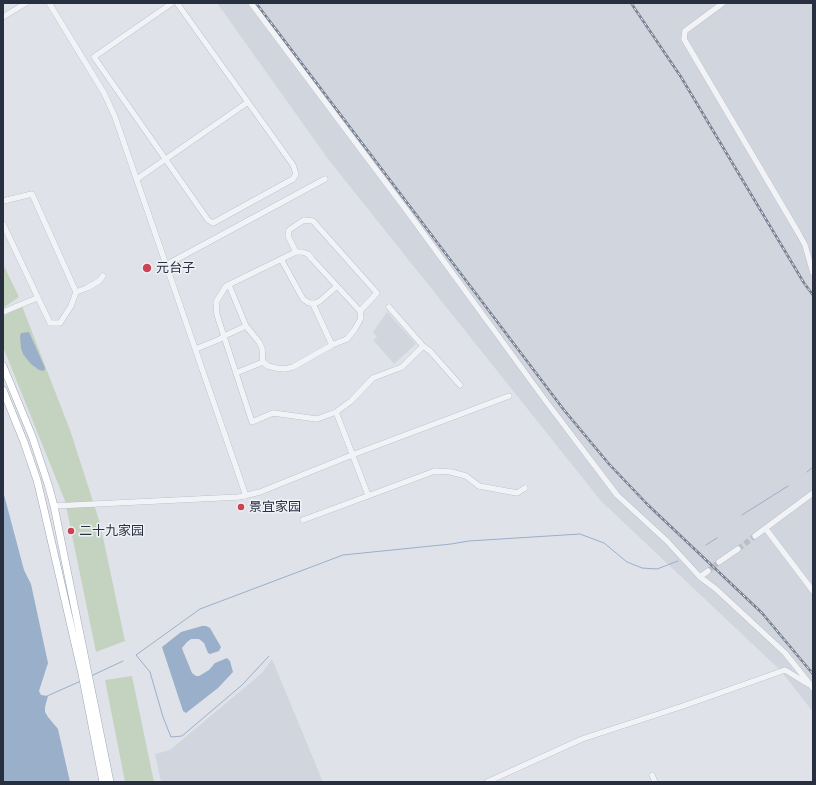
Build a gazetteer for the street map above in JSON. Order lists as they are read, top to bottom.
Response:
{
  "places": ["元台子", "景宜家园", "二十九家园"]
}
